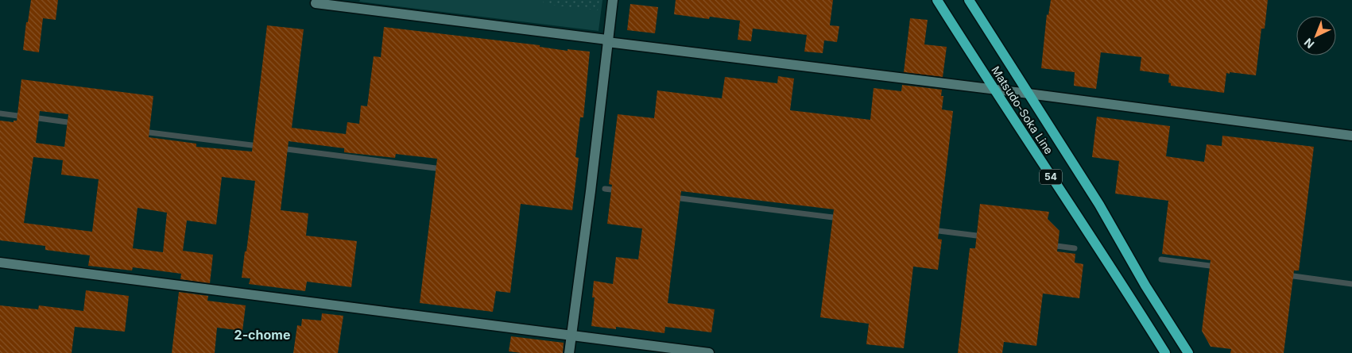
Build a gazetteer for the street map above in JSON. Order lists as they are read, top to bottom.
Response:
{
  "streets": {
    "main road": ["Matsudo-Soka Line", "54"]
  },
  "districts": ["2-chome"],
  "north": "bottom left"
}
